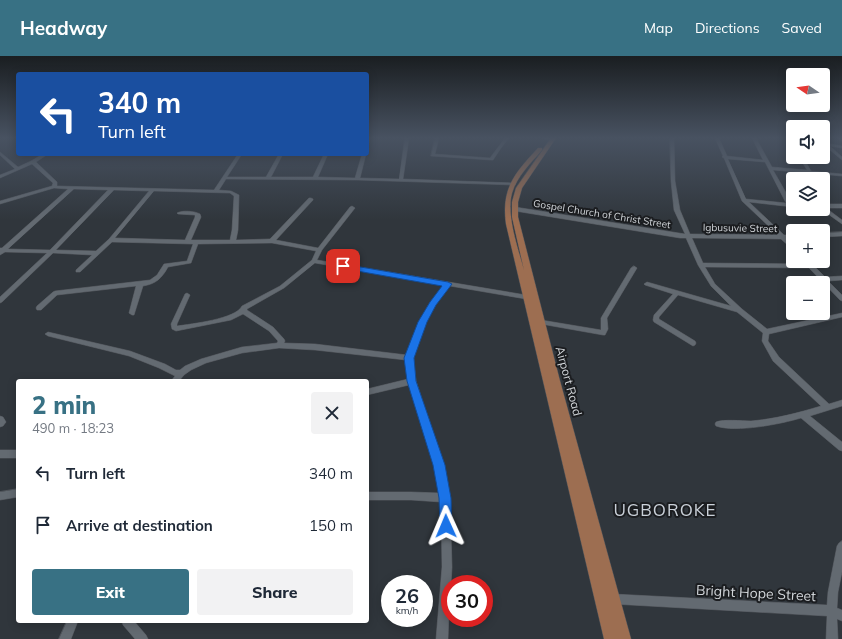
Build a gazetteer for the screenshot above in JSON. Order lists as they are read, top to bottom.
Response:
{
  "streets": {
    "main road": ["Airport Road"],
    "street": ["Gospel Church of Christ Street", "Igbusuvie Street", "Bright Hope Street"]
  },
  "crossings": [
    ["Gospel Church of Christ Street", "Igbusuvie Street"],
    ["Gospel Church of Christ Street", "Airport Road"],
    ["Airport Road", "Bright Hope Street"]
  ],
  "districts": ["UGBOROKE"],
  "north": "left",
  "page": {
    "header": "Headway",
    "nav": ["Map", "Directions", "Saved"],
    "map_buttons": ["+", "−"],
    "turn": ["340 m", "Turn left"],
    "heading": ["2 min", "490 m · 18:23"],
    "list": [
      {
        "name": "Turn left",
        "value": "340 m"
      },
      {
        "name": "Arrive at destination",
        "value": "150 m"
      }
    ],
    "buttons": ["Exit", "Share"],
    "speed": "26 km/h",
    "limit": "30"
  }
}
